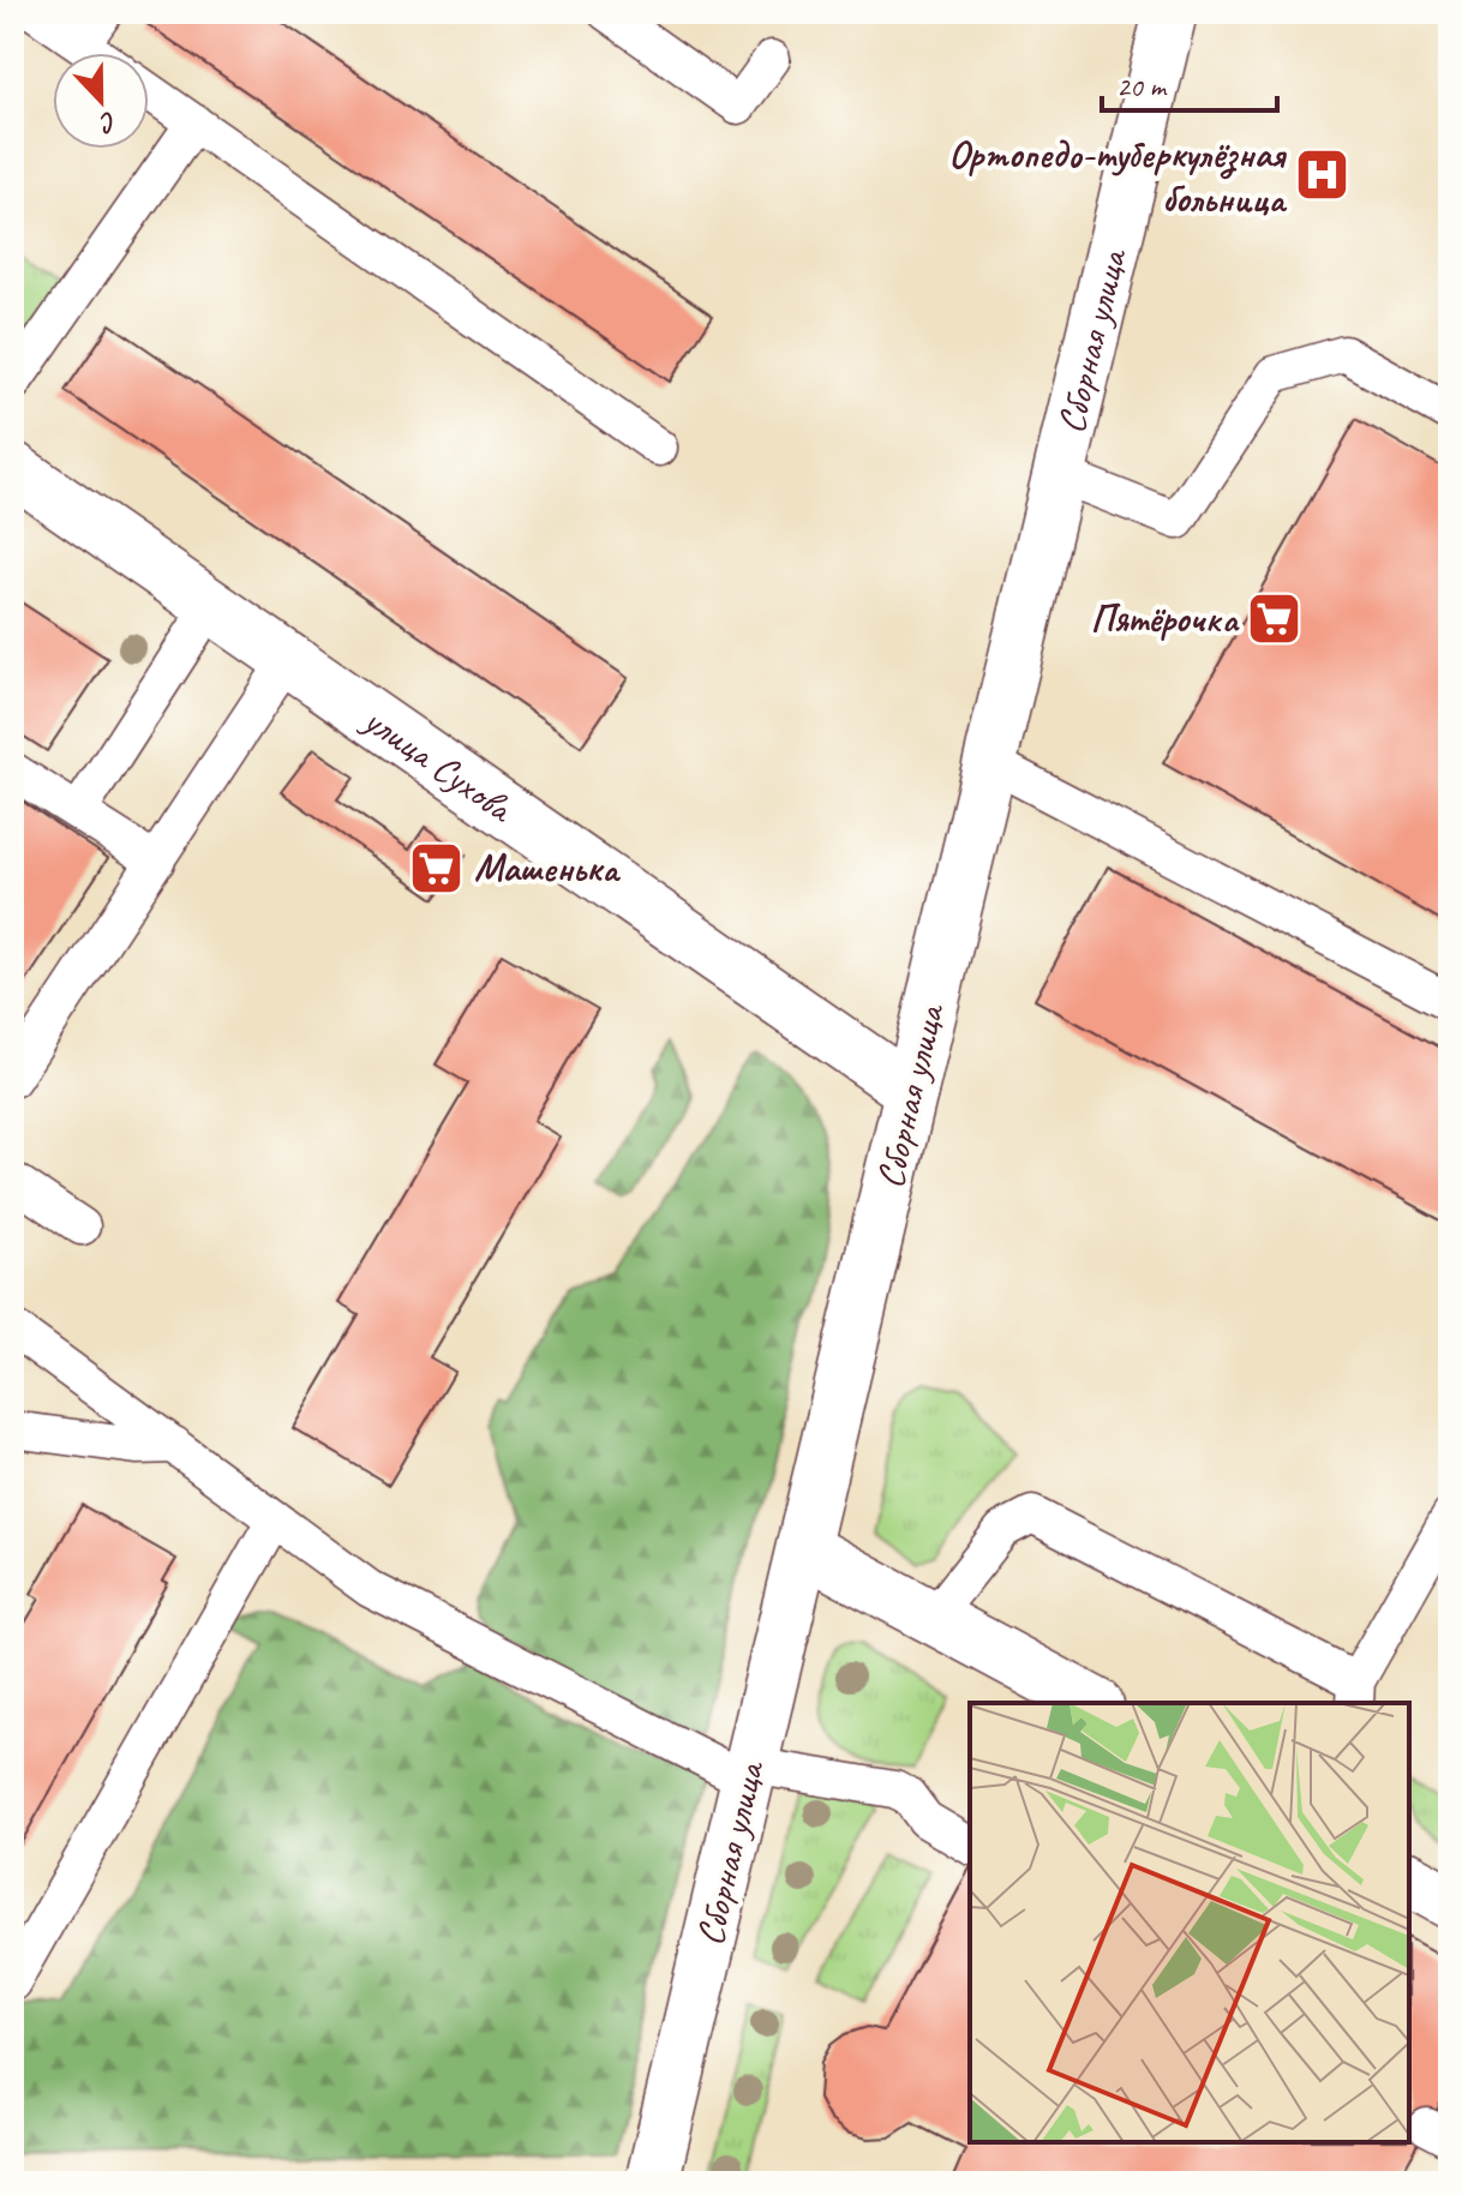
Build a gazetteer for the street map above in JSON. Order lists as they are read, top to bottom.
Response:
{
  "streets": {
    "street": ["Сборная улица", "улица Сухова"]
  },
  "crossings": [
    ["Сборная улица", "улица Сухова"]
  ],
  "places": {
    "hospital": ["Ортопедо-туберкулёзная больница"],
    "supermarket": ["Пятёрочка", "Машенька"]
  },
  "scale_bar": "20 m",
  "north": "bottom"
}
